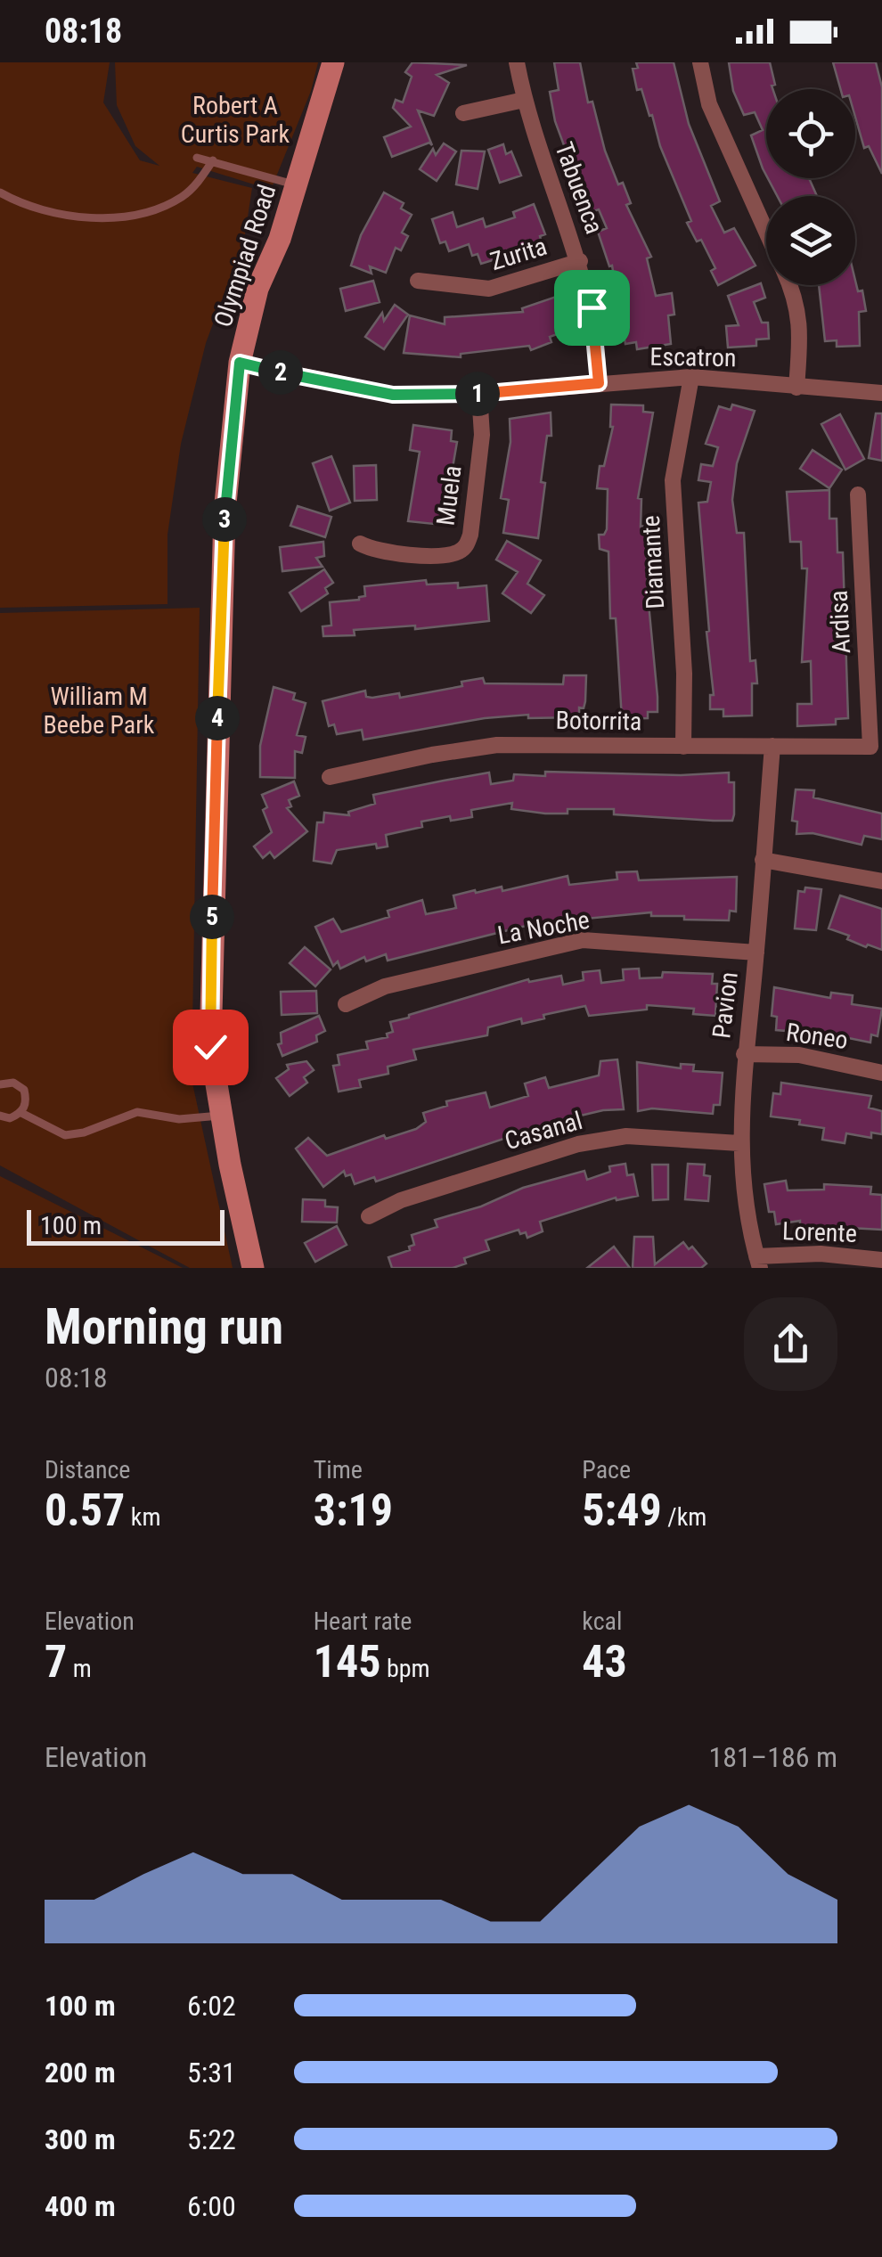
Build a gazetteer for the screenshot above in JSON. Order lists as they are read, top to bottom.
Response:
{
  "streets": {
    "main road": ["Olympiad Road"],
    "street": [
      "Tabuenca",
      "Zurita",
      "Escatron",
      "Muela",
      "Diamante",
      "Ardisa",
      "Botorrita",
      "La Noche",
      "Pavion",
      "Roneo",
      "Casanal",
      "Lorente"
    ]
  },
  "crossings": [
    ["Tabuenca", "Zurita"],
    ["Tabuenca", "Escatron"],
    ["Olympiad Road", "Escatron"],
    ["Escatron", "Muela"],
    ["Escatron", "Diamante"],
    ["Diamante", "Botorrita"],
    ["Ardisa", "Botorrita"],
    ["Botorrita", "Pavion"],
    ["La Noche", "Pavion"],
    ["Pavion", "Roneo"],
    ["Pavion", "Casanal"],
    ["Pavion", "Lorente"]
  ],
  "parks": ["Robert A Curtis Park", "William M Beebe Park"],
  "scale_bar": "100 m",
  "page": {
    "status": "08:18",
    "pins": [
      "2",
      "1",
      "3",
      "4",
      "5"
    ],
    "scale": "100 m",
    "heading": ["Morning run", "08:18"],
    "stats": [
      ["Distance", "0.57 km"],
      ["Time", "3:19"],
      ["Pace", "5:49 /km"],
      ["Elevation", "7 m"],
      ["Heart rate", "145 bpm"],
      ["kcal", "43"]
    ],
    "chart": ["Elevation", "181–186 m"],
    "list": [
      {
        "name": "100 m",
        "note": "6:02"
      },
      {
        "name": "200 m",
        "note": "5:31"
      },
      {
        "name": "300 m",
        "note": "5:22"
      },
      {
        "name": "400 m",
        "note": "6:00"
      }
    ]
  }
}
